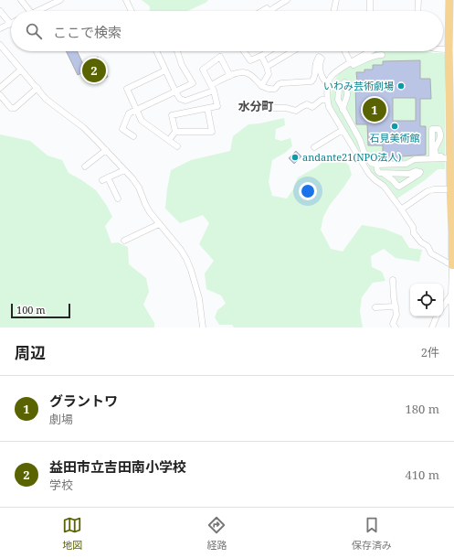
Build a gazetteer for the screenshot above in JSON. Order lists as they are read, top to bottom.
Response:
{
  "districts": ["水分町"],
  "places": ["いわみ芸術劇場", "石見美術館", "andante21(NPO法人)"],
  "scale_bar": "100 m",
  "page": {
    "search": "ここで検索",
    "pins": ["2", "1"],
    "scale": "100 m",
    "heading": ["周辺", "2件"],
    "list": [
      {
        "mark": "1",
        "name": "グラントワ",
        "note": "劇場",
        "value": "180 m"
      },
      {
        "mark": "2",
        "name": "益田市立吉田南小学校",
        "note": "学校",
        "value": "410 m"
      }
    ],
    "nav": ["地図", "経路", "保存済み"]
  }
}
